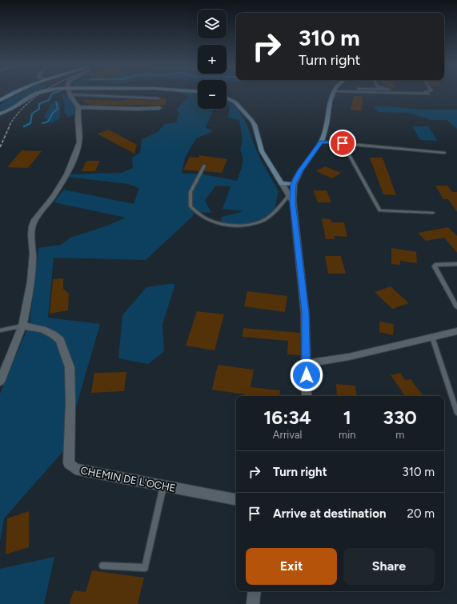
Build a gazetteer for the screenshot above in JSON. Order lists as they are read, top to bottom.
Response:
{
  "streets": {
    "street": ["CHEMIN DE L'OCHE"]
  },
  "page": {
    "map_buttons": ["+", "−"],
    "turn": ["310 m", "Turn right"],
    "eta": [
      "16:34",
      "Arrival",
      "1",
      "min",
      "330",
      "m"
    ],
    "list": [
      {
        "name": "Turn right",
        "value": "310 m"
      },
      {
        "name": "Arrive at destination",
        "value": "20 m"
      }
    ],
    "buttons": ["Exit", "Share"]
  }
}
